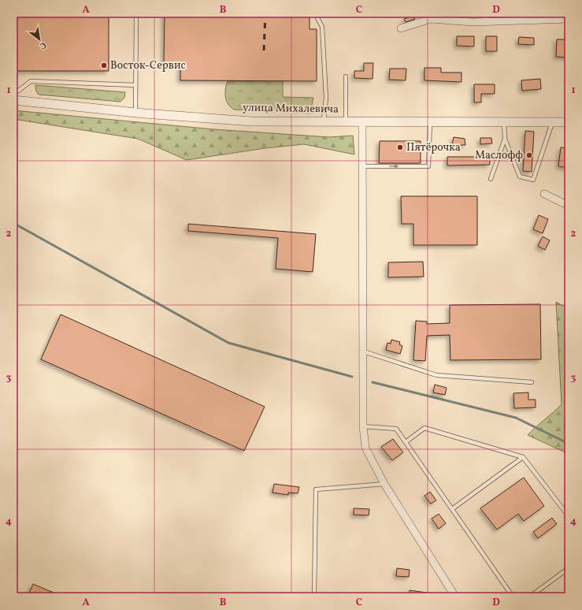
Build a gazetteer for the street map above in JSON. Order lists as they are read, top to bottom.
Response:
{
  "streets": {
    "street": ["улица Михалевича"]
  },
  "places": ["Восток-Сервис", "Пятёрочка", "Маслофф"],
  "north": "bottom right",
  "grid": {
    "columns": [
      "A",
      "B",
      "C",
      "D"
    ],
    "rows": [
      "1",
      "2",
      "3",
      "4"
    ]
  }
}
